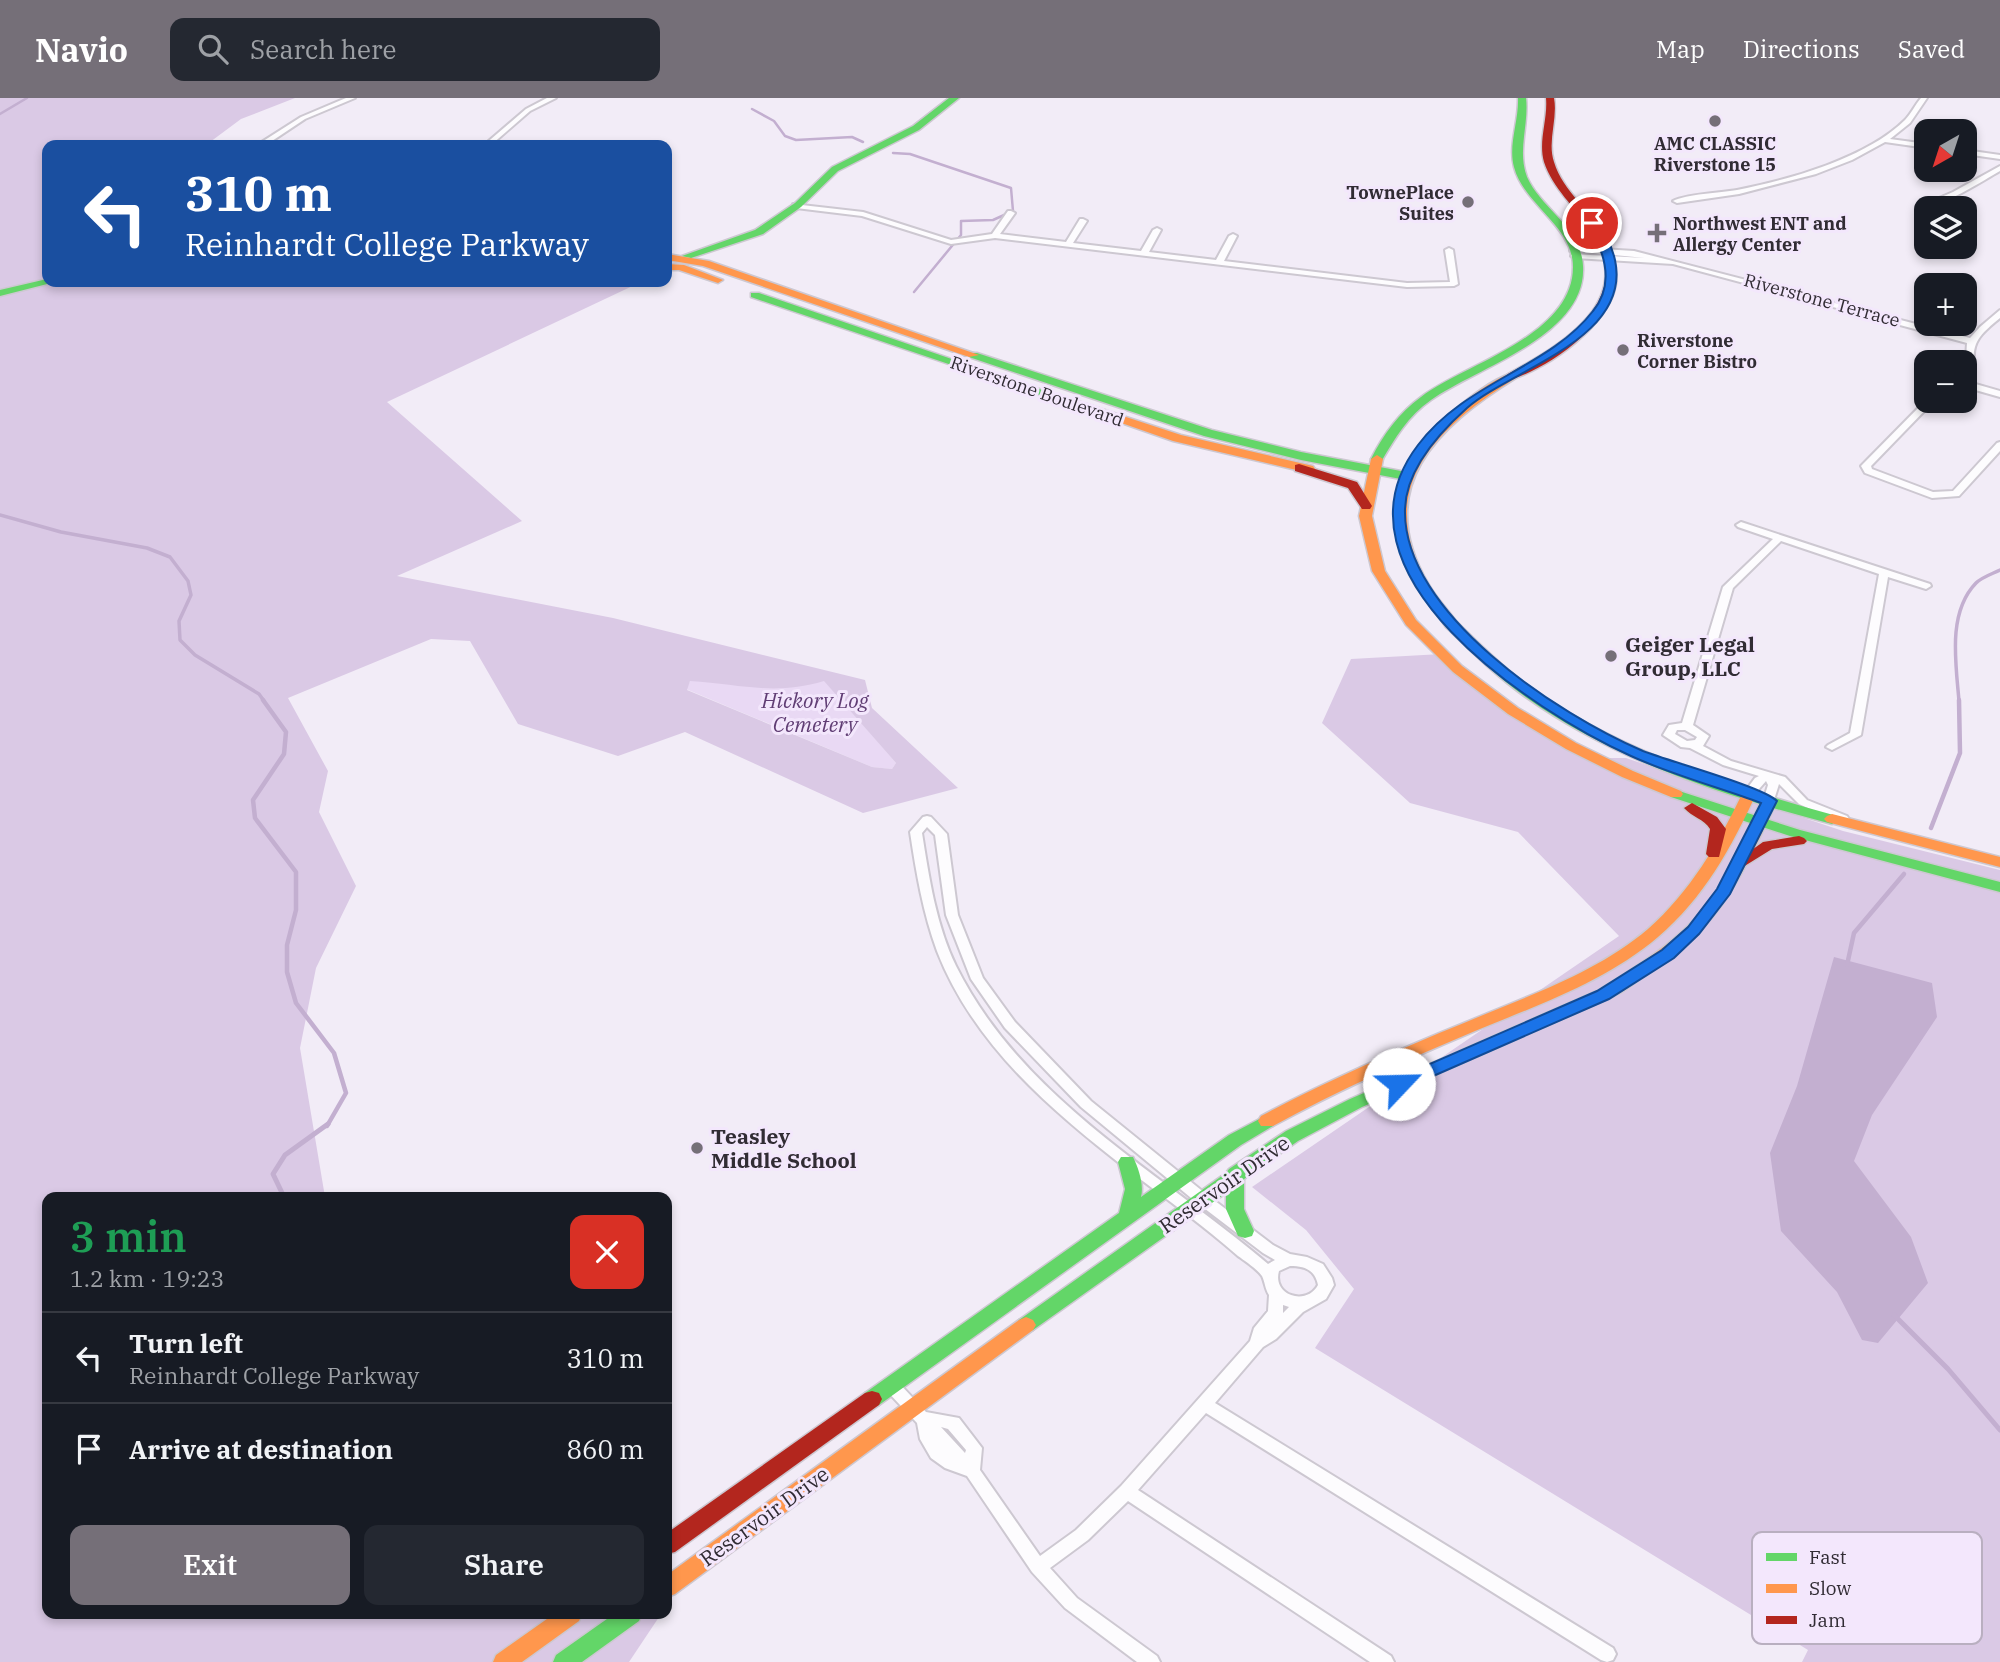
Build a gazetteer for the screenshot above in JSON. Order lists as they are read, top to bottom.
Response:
{
  "streets": {
    "street": ["Riverstone Terrace", "Riverstone Boulevard", "Reservoir Drive"]
  },
  "parks": ["Hickory Log Cemetery"],
  "places": {
    "other": [
      "AMC CLASSIC Riverstone 15",
      "TownePlace Suites",
      "Riverstone Corner Bistro",
      "Geiger Legal Group, LLC",
      "Teasley Middle School"
    ],
    "health": ["Northwest ENT and Allergy Center"]
  },
  "legend": ["Fast", "Slow", "Jam"],
  "north": "bottom left",
  "page": {
    "header": "Navio",
    "search": "Search here",
    "nav": ["Map", "Directions", "Saved"],
    "map_buttons": ["+", "−"],
    "turn": ["310 m", "Reinhardt College Parkway"],
    "heading": ["3 min", "1.2 km · 19:23"],
    "list": [
      {
        "name": "Turn left",
        "note": "Reinhardt College Parkway",
        "value": "310 m"
      },
      {
        "name": "Arrive at destination",
        "value": "860 m"
      }
    ],
    "buttons": ["Exit", "Share"]
  }
}
